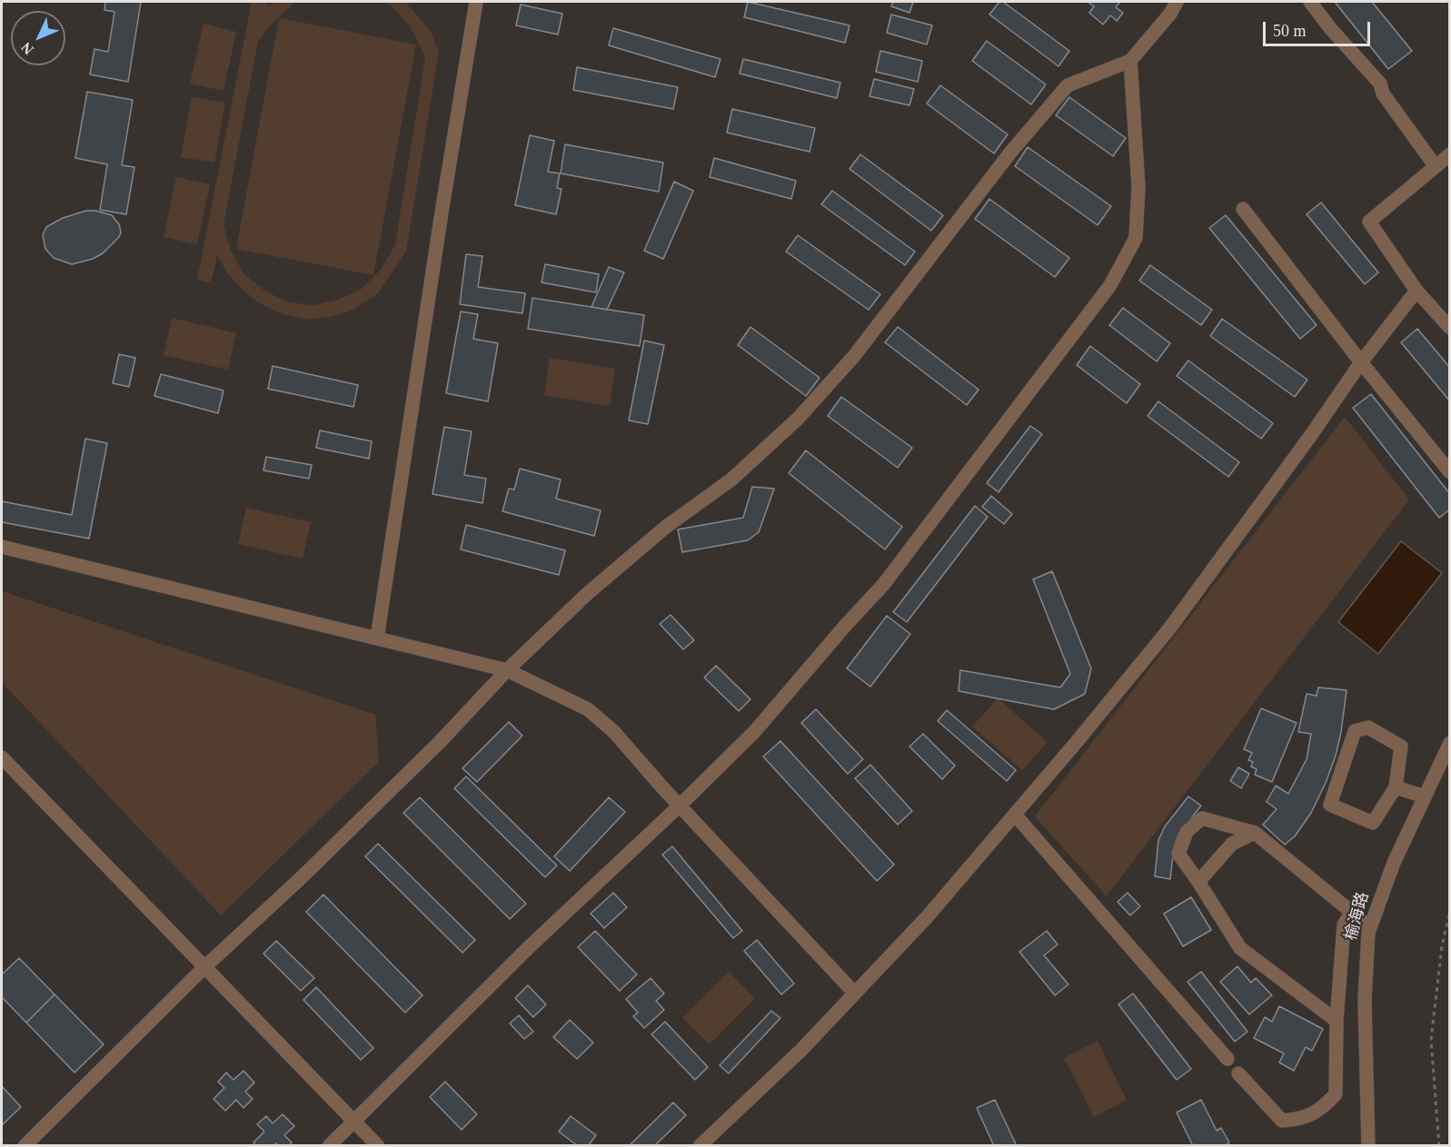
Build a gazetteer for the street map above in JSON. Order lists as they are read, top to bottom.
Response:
{
  "streets": {
    "street": ["榆海路"]
  },
  "scale_bar": "50 m",
  "north": "bottom left"
}
